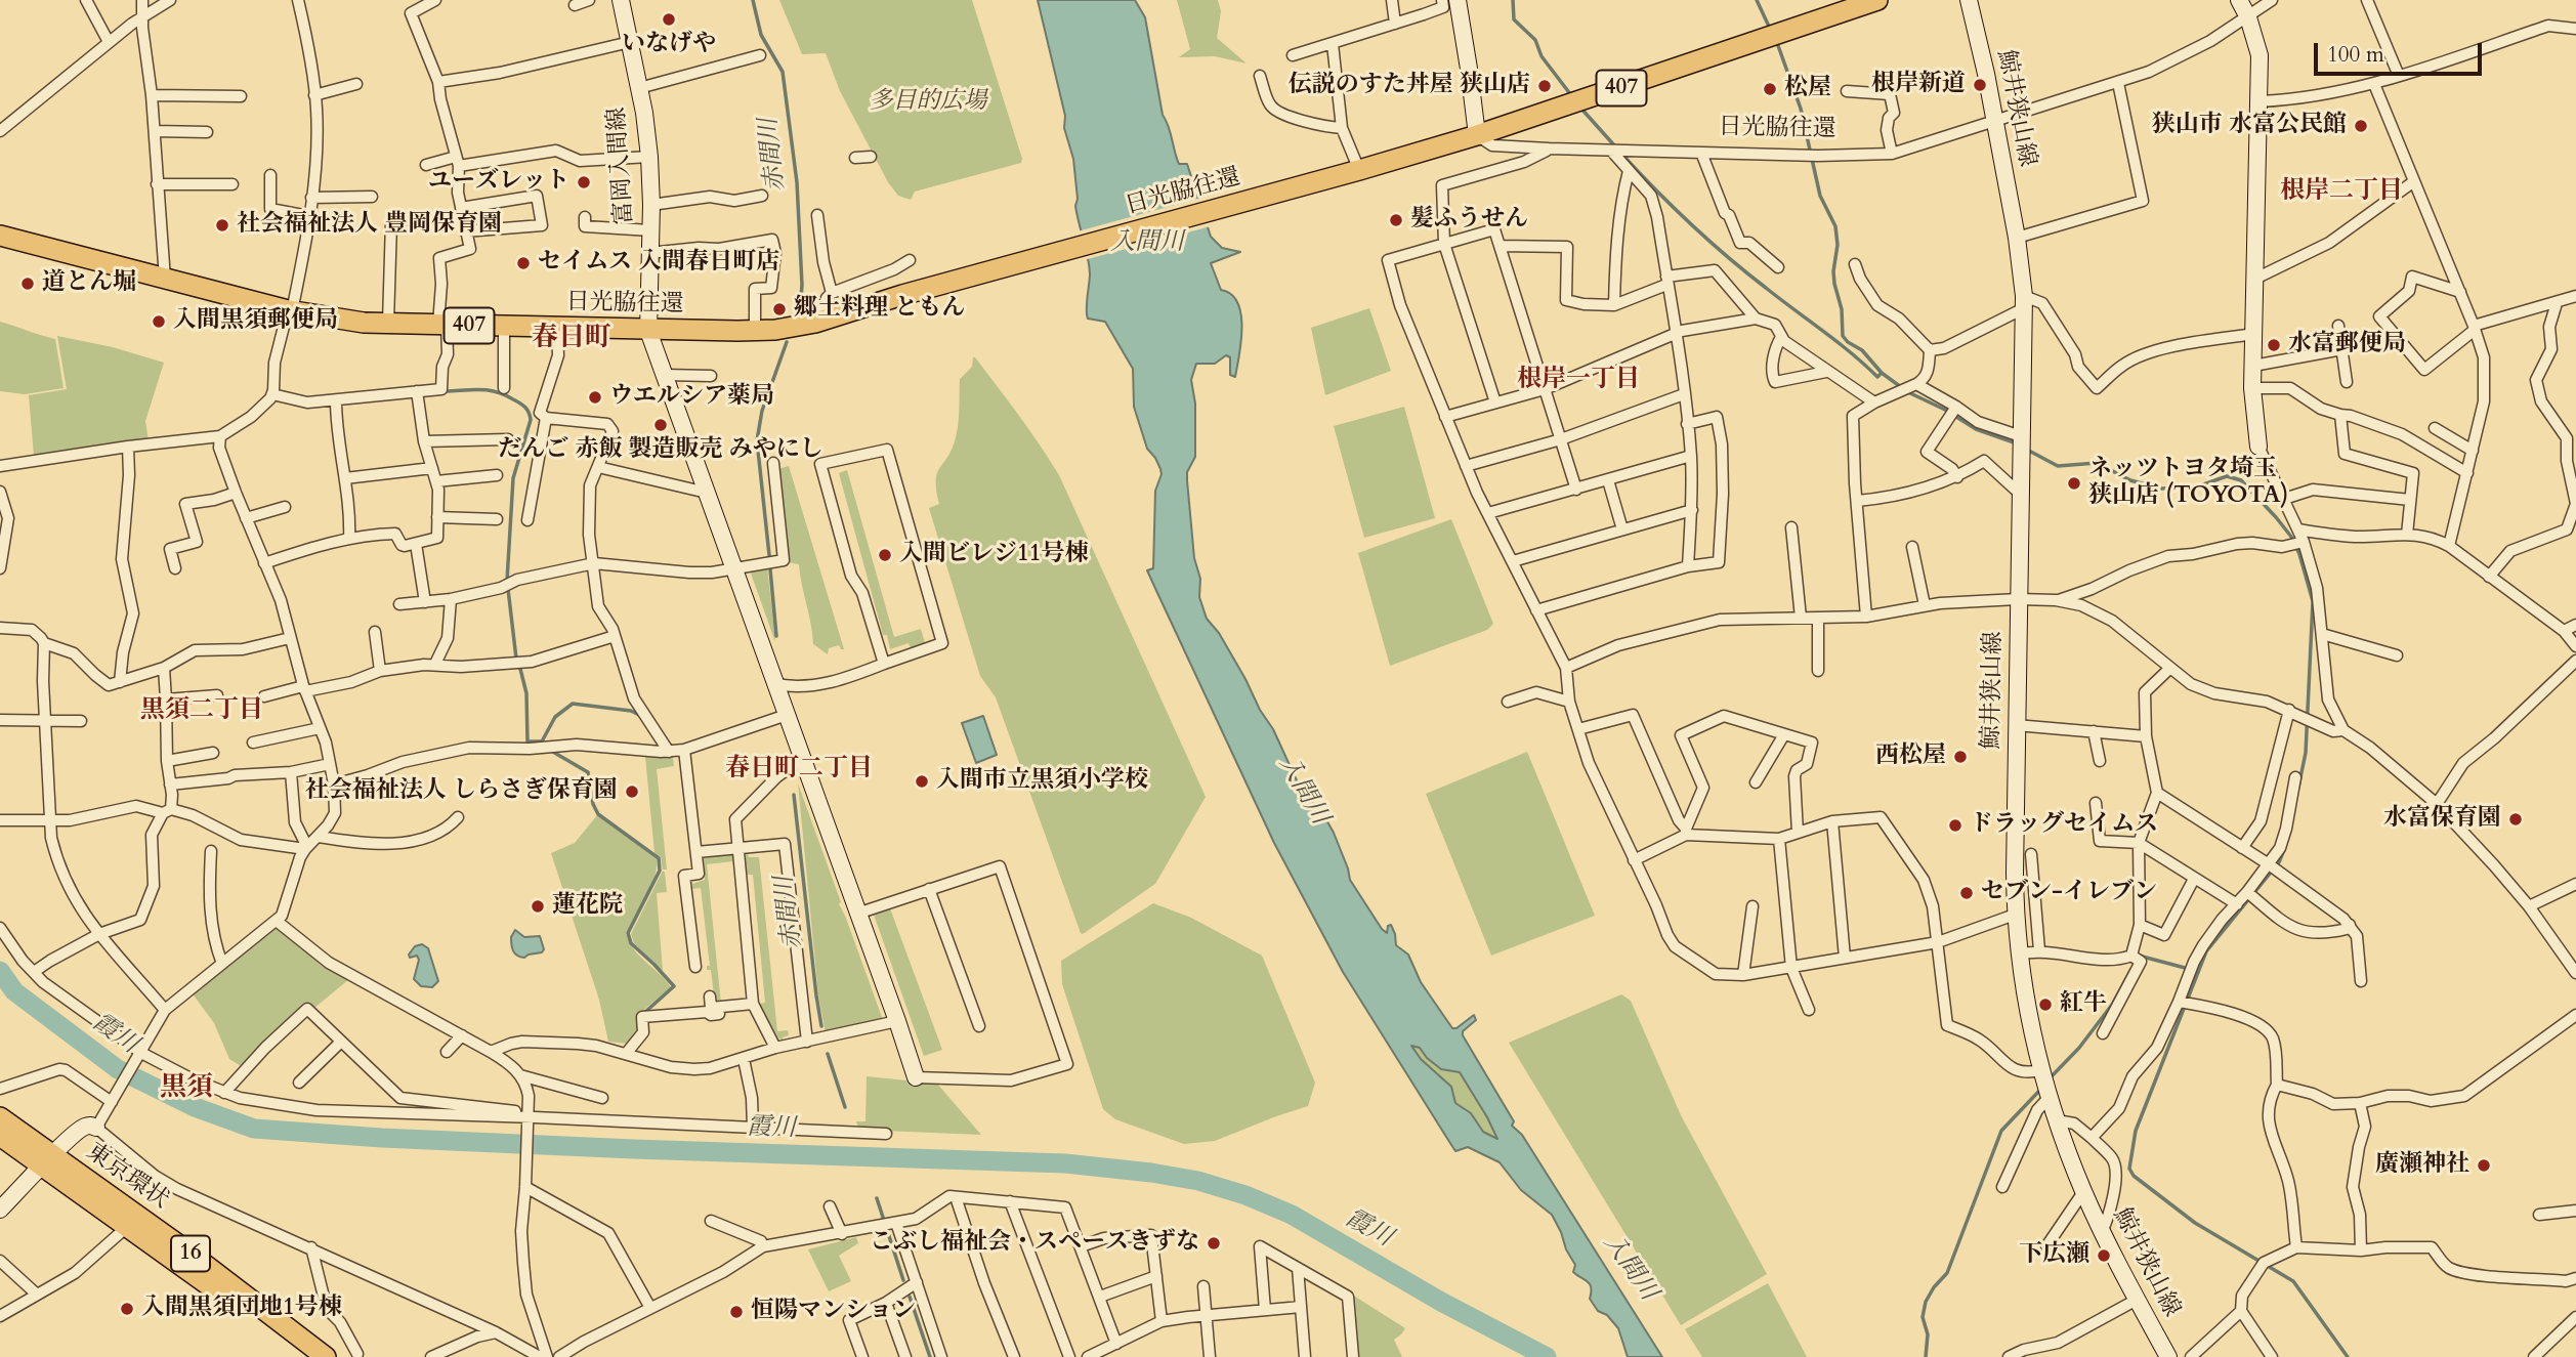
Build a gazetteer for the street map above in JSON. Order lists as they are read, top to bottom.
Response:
{
  "streets": {
    "highway": [
      "407",
      "日光脇往還",
      "東京環状",
      "16"
    ],
    "main road": ["鯨井狭山線", "富岡入間線"]
  },
  "crossings": [
    ["407", "日光脇往還"],
    ["鯨井狭山線", "日光脇往還"],
    ["日光脇往還", "富岡入間線"]
  ],
  "districts": [
    "根岸二丁目",
    "春日町",
    "根岸一丁目",
    "黒須二丁目",
    "春日町二丁目",
    "黒須"
  ],
  "water": ["赤間川", "入間川", "霞川"],
  "parks": ["多目的広場"],
  "places": [
    "いなげや",
    "根岸新道",
    "伝説のすた丼屋 狭山店",
    "松屋",
    "狭山市 水富公民館",
    "ユーズレット",
    "髪ふうせん",
    "社会福祉法人 豊岡保育園",
    "セイムス 入間春日町店",
    "道とん堀",
    "郷土料理 ともん",
    "入間黒須郵便局",
    "水富郵便局",
    "ウエルシア薬局",
    "だんご 赤飯 製造販売 みやにし",
    "ネッツトヨタ埼玉 狭山店 (TOYOTA)",
    "入間ビレジ11号棟",
    "西松屋",
    "入間市立黒須小学校",
    "社会福祉法人 しらさぎ保育園",
    "水富保育園",
    "ドラッグセイムス",
    "セブン-イレブン",
    "蓮花院",
    "紅牛",
    "廣瀬神社",
    "こぶし福祉会・スペースきずな",
    "下広瀬",
    "入間黒須団地1号棟",
    "恒陽マンション"
  ],
  "scale_bar": "100 m"
}
